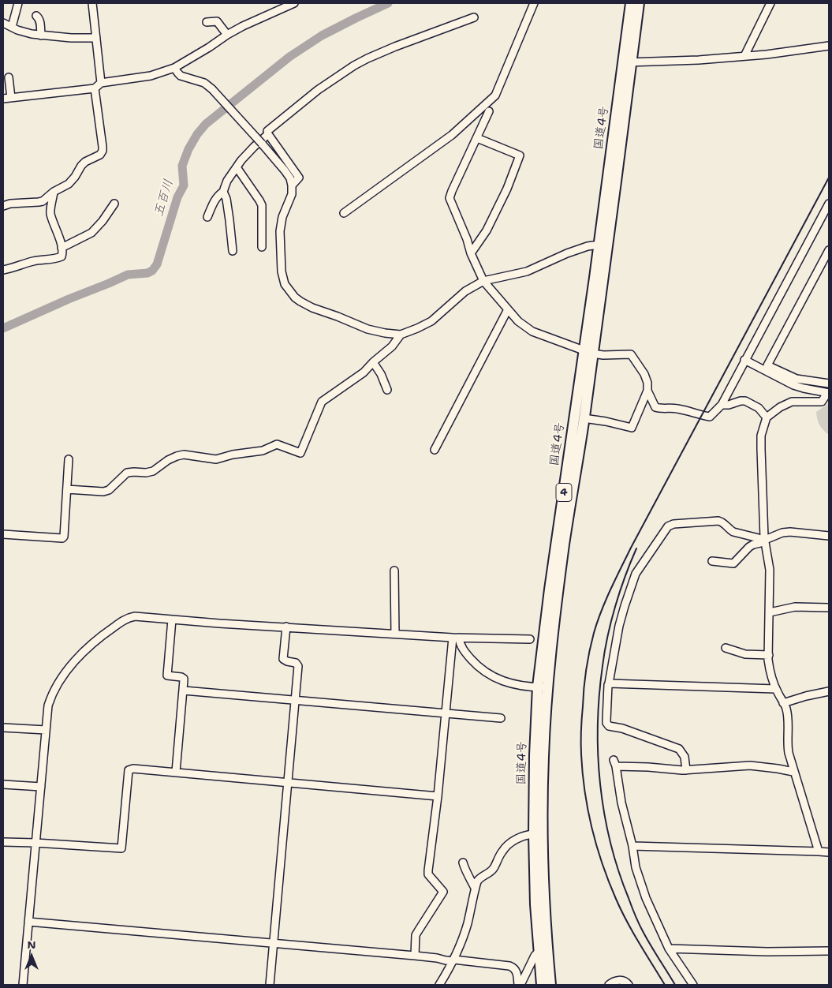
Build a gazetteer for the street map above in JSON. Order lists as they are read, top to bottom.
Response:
{
  "streets": {
    "highway": ["国道4号", "4"]
  },
  "water": ["五百川"],
  "north": "top"
}
